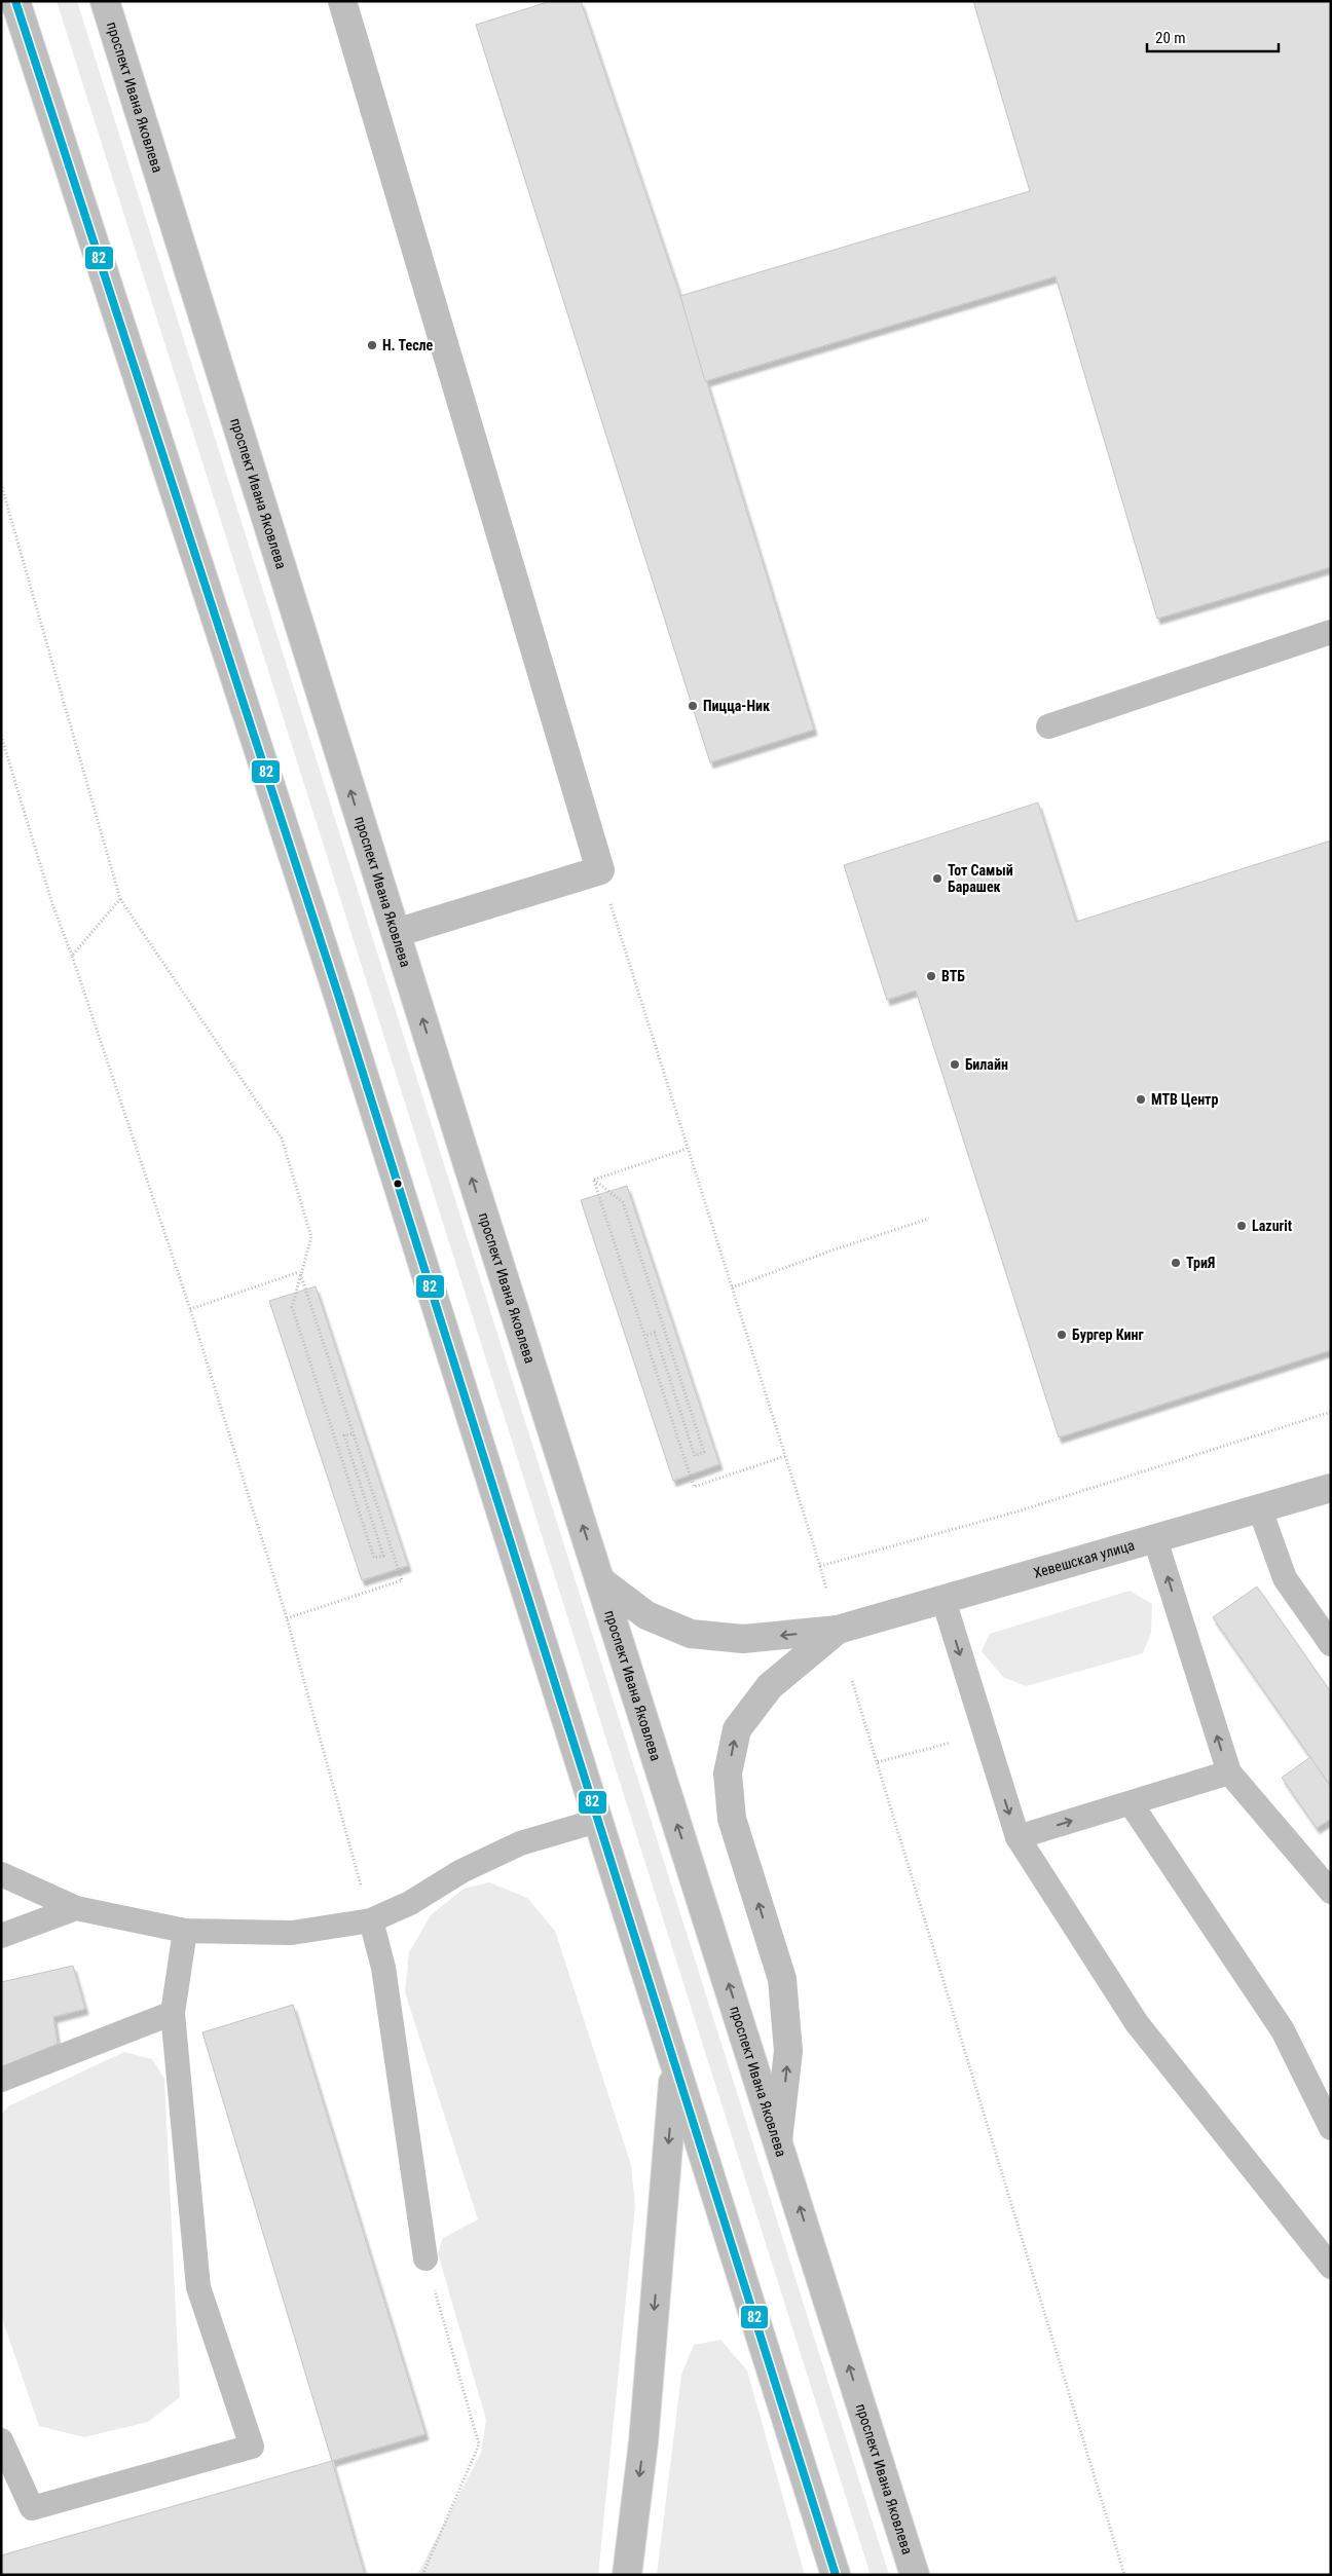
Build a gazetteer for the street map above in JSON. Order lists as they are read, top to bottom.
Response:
{
  "streets": {
    "main road": ["проспект Ивана Яковлева", "Хевешская улица"]
  },
  "places": [
    "Н. Тесле",
    "Пицца-Ник",
    "Тот Самый Барашек",
    "ВТБ",
    "Билайн",
    "МТВ Центр",
    "Lazurit",
    "ТриЯ",
    "Бургер Кинг"
  ],
  "lines": ["transit line 82"],
  "scale_bar": "20 m"
}
